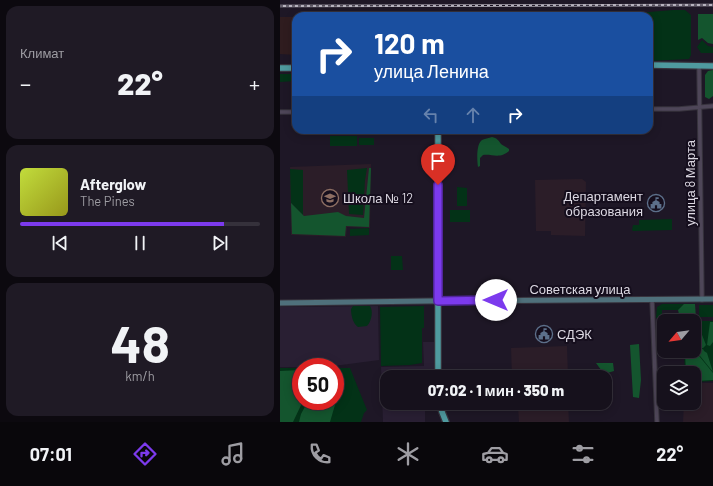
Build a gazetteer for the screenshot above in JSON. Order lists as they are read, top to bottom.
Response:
{
  "streets": {
    "main road": ["Советская улица"],
    "street": ["улица 8 Марта"]
  },
  "crossings": [
    ["улица 8 Марта", "Советская улица"]
  ],
  "places": {
    "school or university": ["Школа № 12"],
    "public building": ["Департамент образования", "СДЭК"]
  },
  "north": "bottom left",
  "page": {
    "tile": [
      "Климат",
      ["48", "km/h"]
    ],
    "turn": ["120 m", "улица Ленина"],
    "heat": ["−", "22°", "+"],
    "song": ["Afterglow", "The Pines"],
    "limit": "50",
    "trip": "07:02 · 1 мин · 350 m",
    "tabs": ["07:01", "22°"]
  }
}
